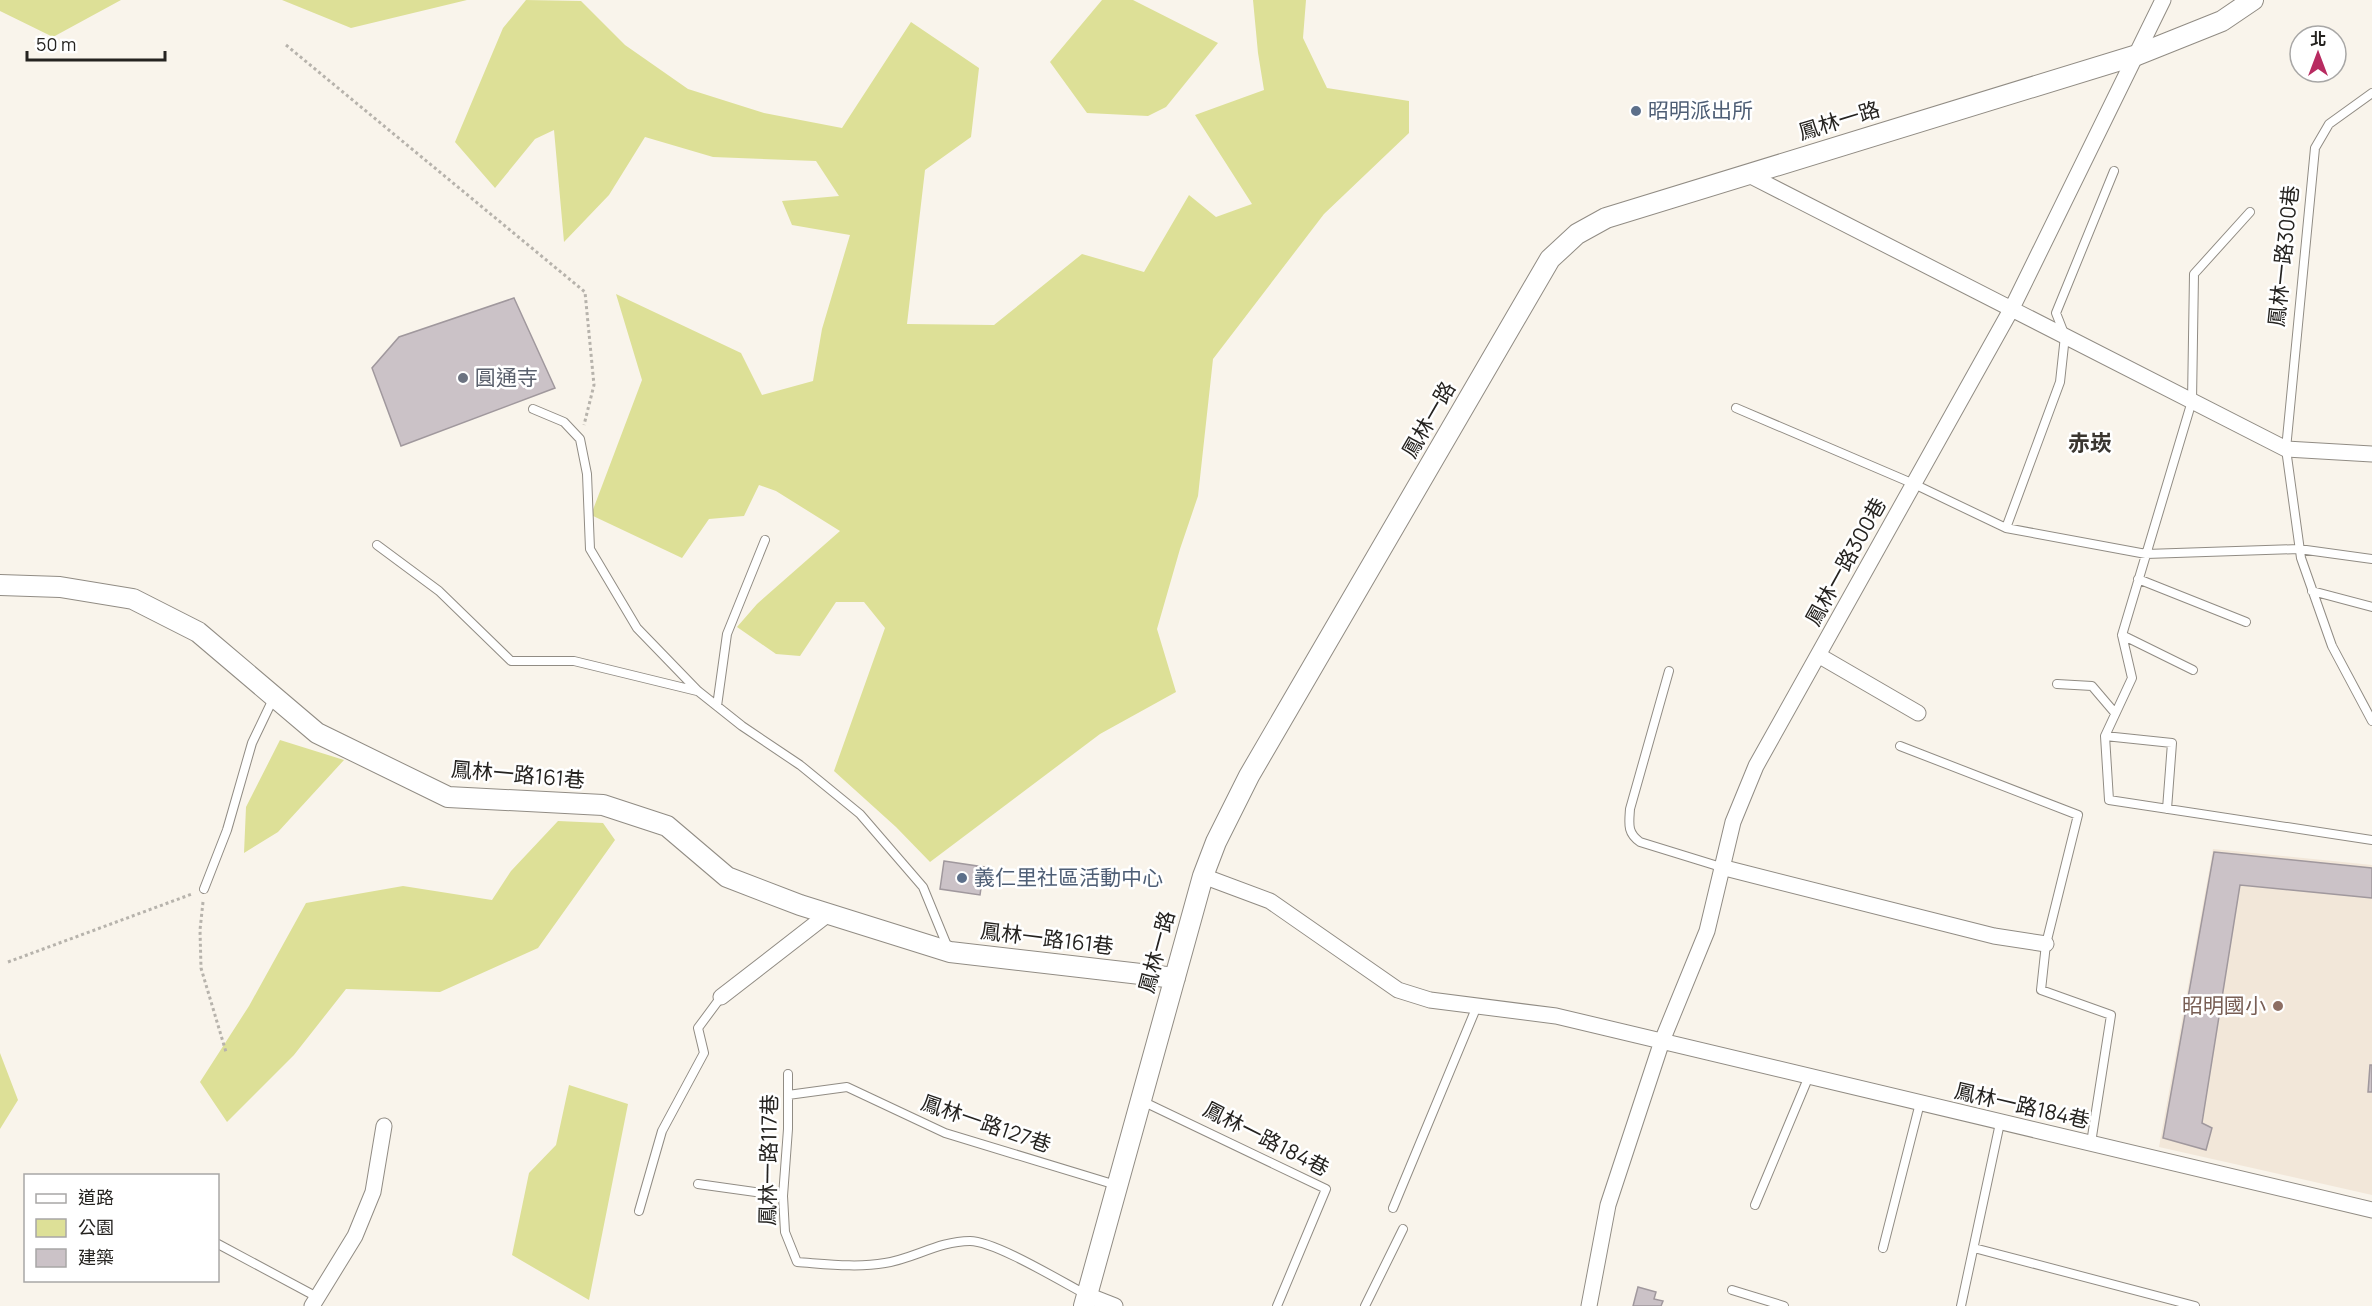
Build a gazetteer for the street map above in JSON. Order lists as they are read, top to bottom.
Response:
{
  "streets": {
    "street": [
      "鳳林一路",
      "鳳林一路300巷",
      "鳳林一路161巷",
      "鳳林一路184巷"
    ],
    "lane": ["鳳林一路127巷", "鳳林一路117巷"]
  },
  "crossings": [
    ["鳳林一路", "鳳林一路300巷"],
    ["鳳林一路", "鳳林一路161巷"],
    ["鳳林一路", "鳳林一路184巷"],
    ["鳳林一路", "鳳林一路127巷"],
    ["鳳林一路", "鳳林一路117巷"],
    ["鳳林一路127巷", "鳳林一路117巷"]
  ],
  "districts": ["赤崁"],
  "places": [
    "昭明派出所",
    "圓通寺",
    "義仁里社區活動中心",
    "昭明國小"
  ],
  "legend": ["道路", "公園", "建築"],
  "scale_bar": "50 m",
  "north": "top"
}
